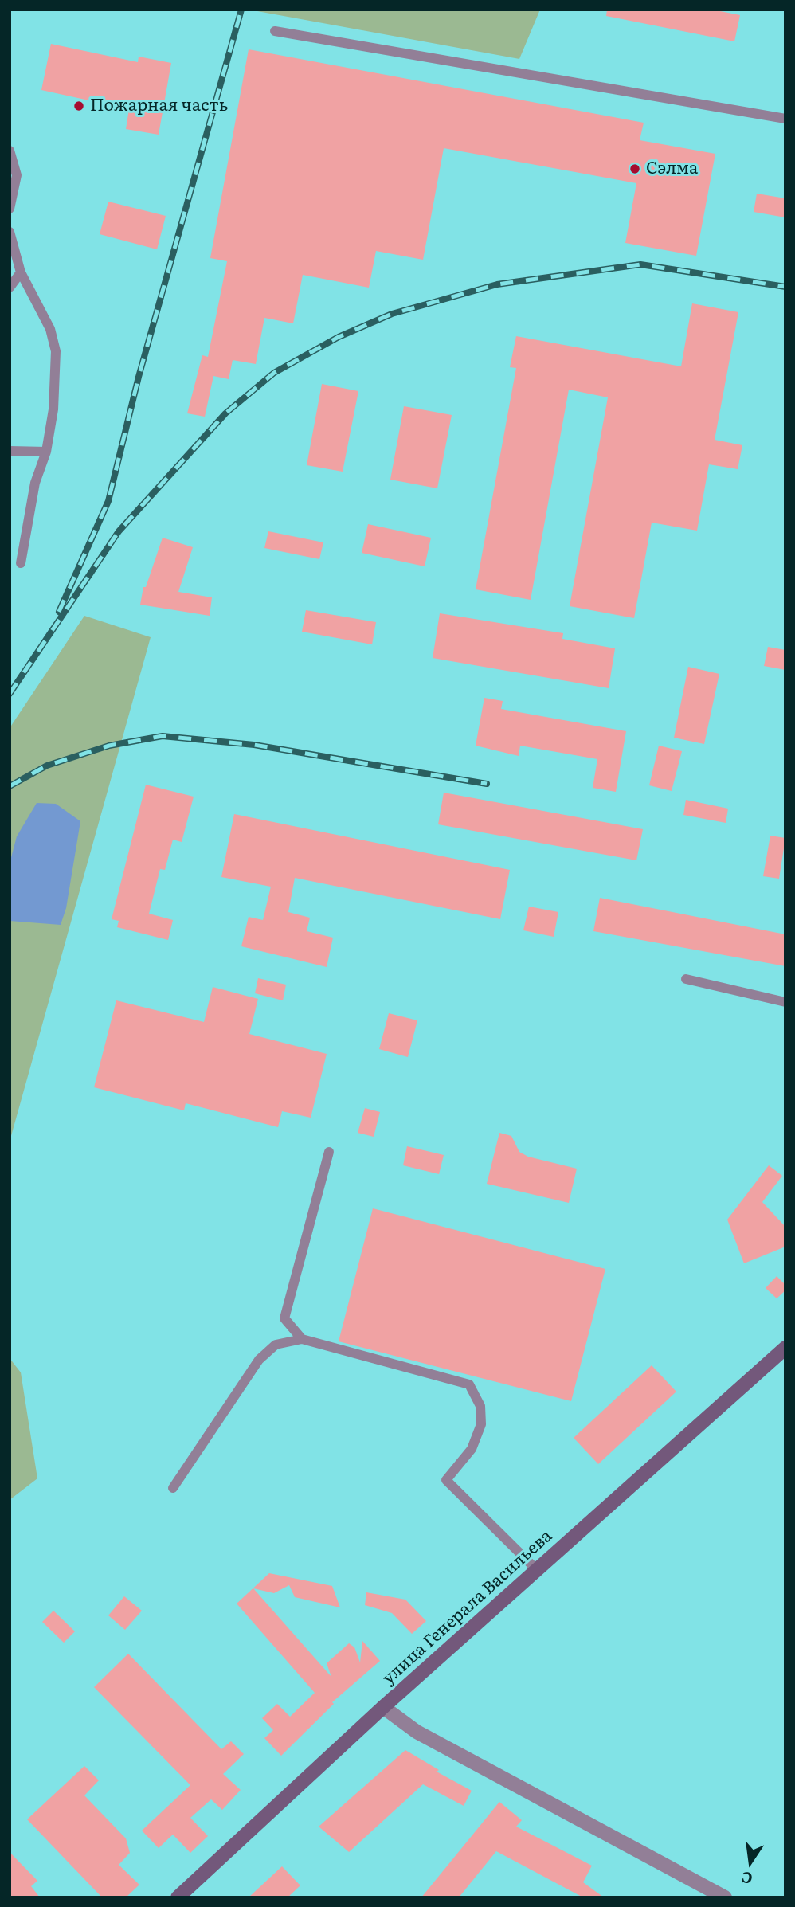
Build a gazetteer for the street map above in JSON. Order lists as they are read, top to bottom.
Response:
{
  "streets": {
    "main road": ["улица Генерала Васильева"]
  },
  "places": ["Пожарная часть", "Сэлма"],
  "north": "bottom"
}
